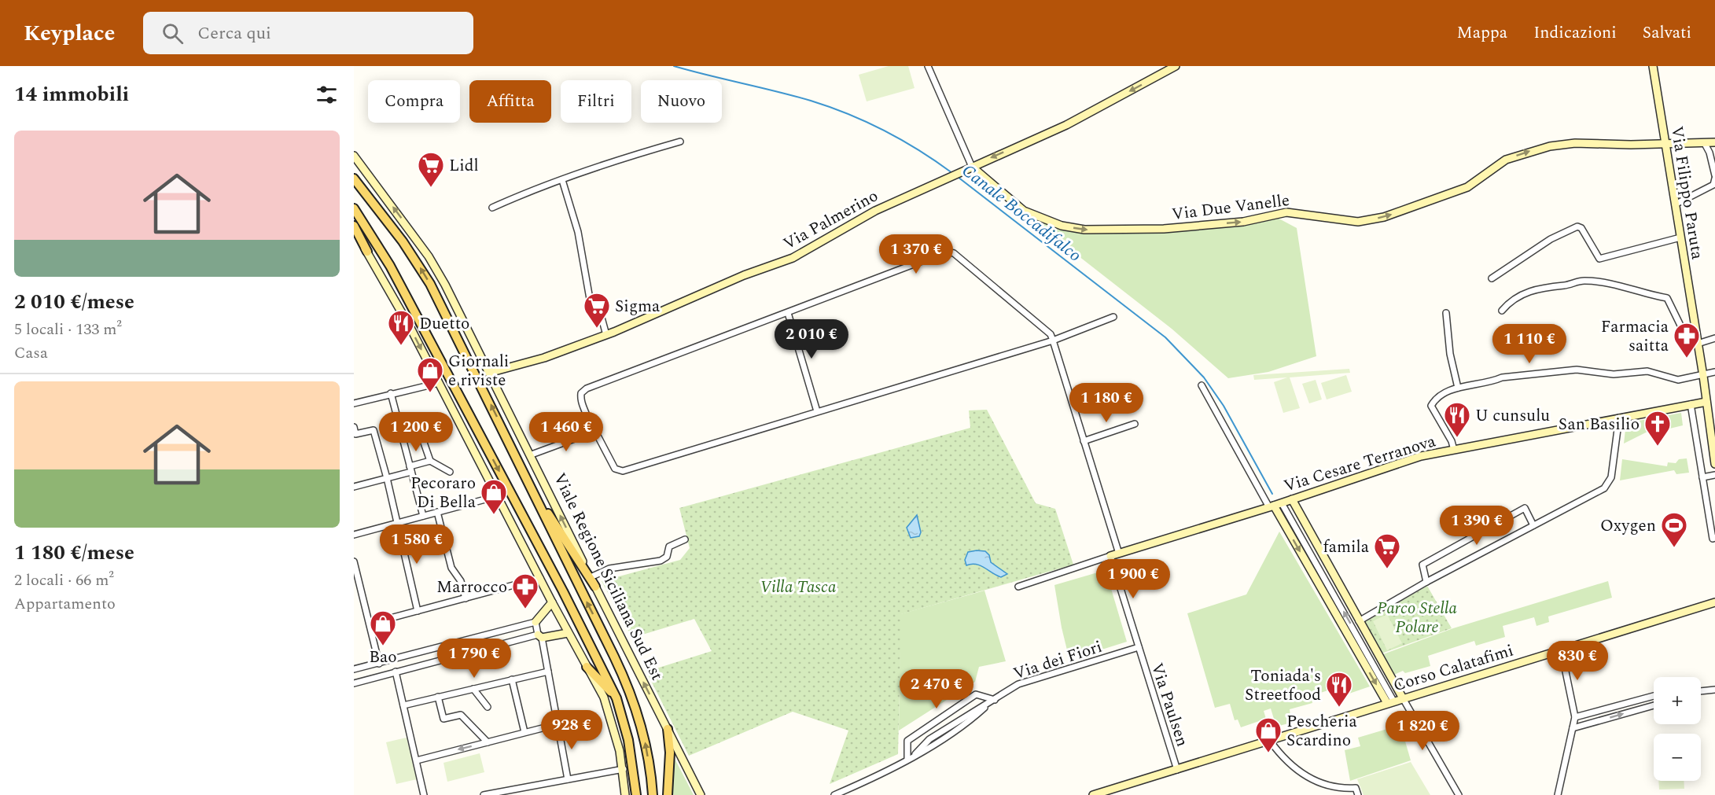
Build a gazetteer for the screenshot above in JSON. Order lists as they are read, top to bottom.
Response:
{
  "streets": {
    "main road": ["Viale Regione Siciliana Sud Est"],
    "street": [
      "Via Filippo Paruta",
      "Via Due Vanelle",
      "Via Palmerino",
      "Via Cesare Terranova",
      "Via dei Fiori",
      "Corso Calatafimi",
      "Via Paulsen"
    ]
  },
  "crossings": [
    ["Via Filippo Paruta", "Via Due Vanelle"],
    ["Via Filippo Paruta", "Via Cesare Terranova"],
    ["Via Due Vanelle", "Via Palmerino"],
    ["Via Palmerino", "Viale Regione Siciliana Sud Est"],
    ["Via Cesare Terranova", "Via Paulsen"],
    ["Via dei Fiori", "Via Paulsen"],
    ["Corso Calatafimi", "Via Paulsen"]
  ],
  "one_way": ["Via Due Vanelle"],
  "water": ["Canale Boccadifalco"],
  "parks": ["Villa Tasca", "Parco Stella Polare"],
  "places": {
    "supermarket": ["Lidl", "Sigma", "famila"],
    "restaurant": ["Duetto", "U cunsulu", "Toniada's Streetfood"],
    "pharmacy": ["Farmacia saitta", "Marrocco"],
    "shop": [
      "Giornali e riviste",
      "Pecoraro Di Bella",
      "Bao",
      "Pescheria Scardino"
    ],
    "church": ["San Basilio"],
    "sports": ["Oxygen"]
  },
  "page": {
    "header": "Keyplace",
    "search": "Cerca qui",
    "nav": ["Mappa", "Indicazioni", "Salvati"],
    "heading": "14 immobili",
    "chip": [
      "Compra",
      "Affitta",
      "Filtri",
      "Nuovo"
    ],
    "list": [
      {
        "name": "2 010 €/mese",
        "note": "5 locali · 133 m² · Casa"
      },
      {
        "name": "1 180 €/mese",
        "note": "2 locali · 66 m² · Appartamento"
      }
    ],
    "price": [
      "1 370 €",
      "2 010 €",
      "1 110 €",
      "1 180 €",
      "1 200 €",
      "1 460 €",
      "1 390 €",
      "1 580 €",
      "1 900 €",
      "1 790 €",
      "830 €",
      "2 470 €",
      "928 €",
      "1 820 €"
    ],
    "map_buttons": ["+", "−"]
  }
}
